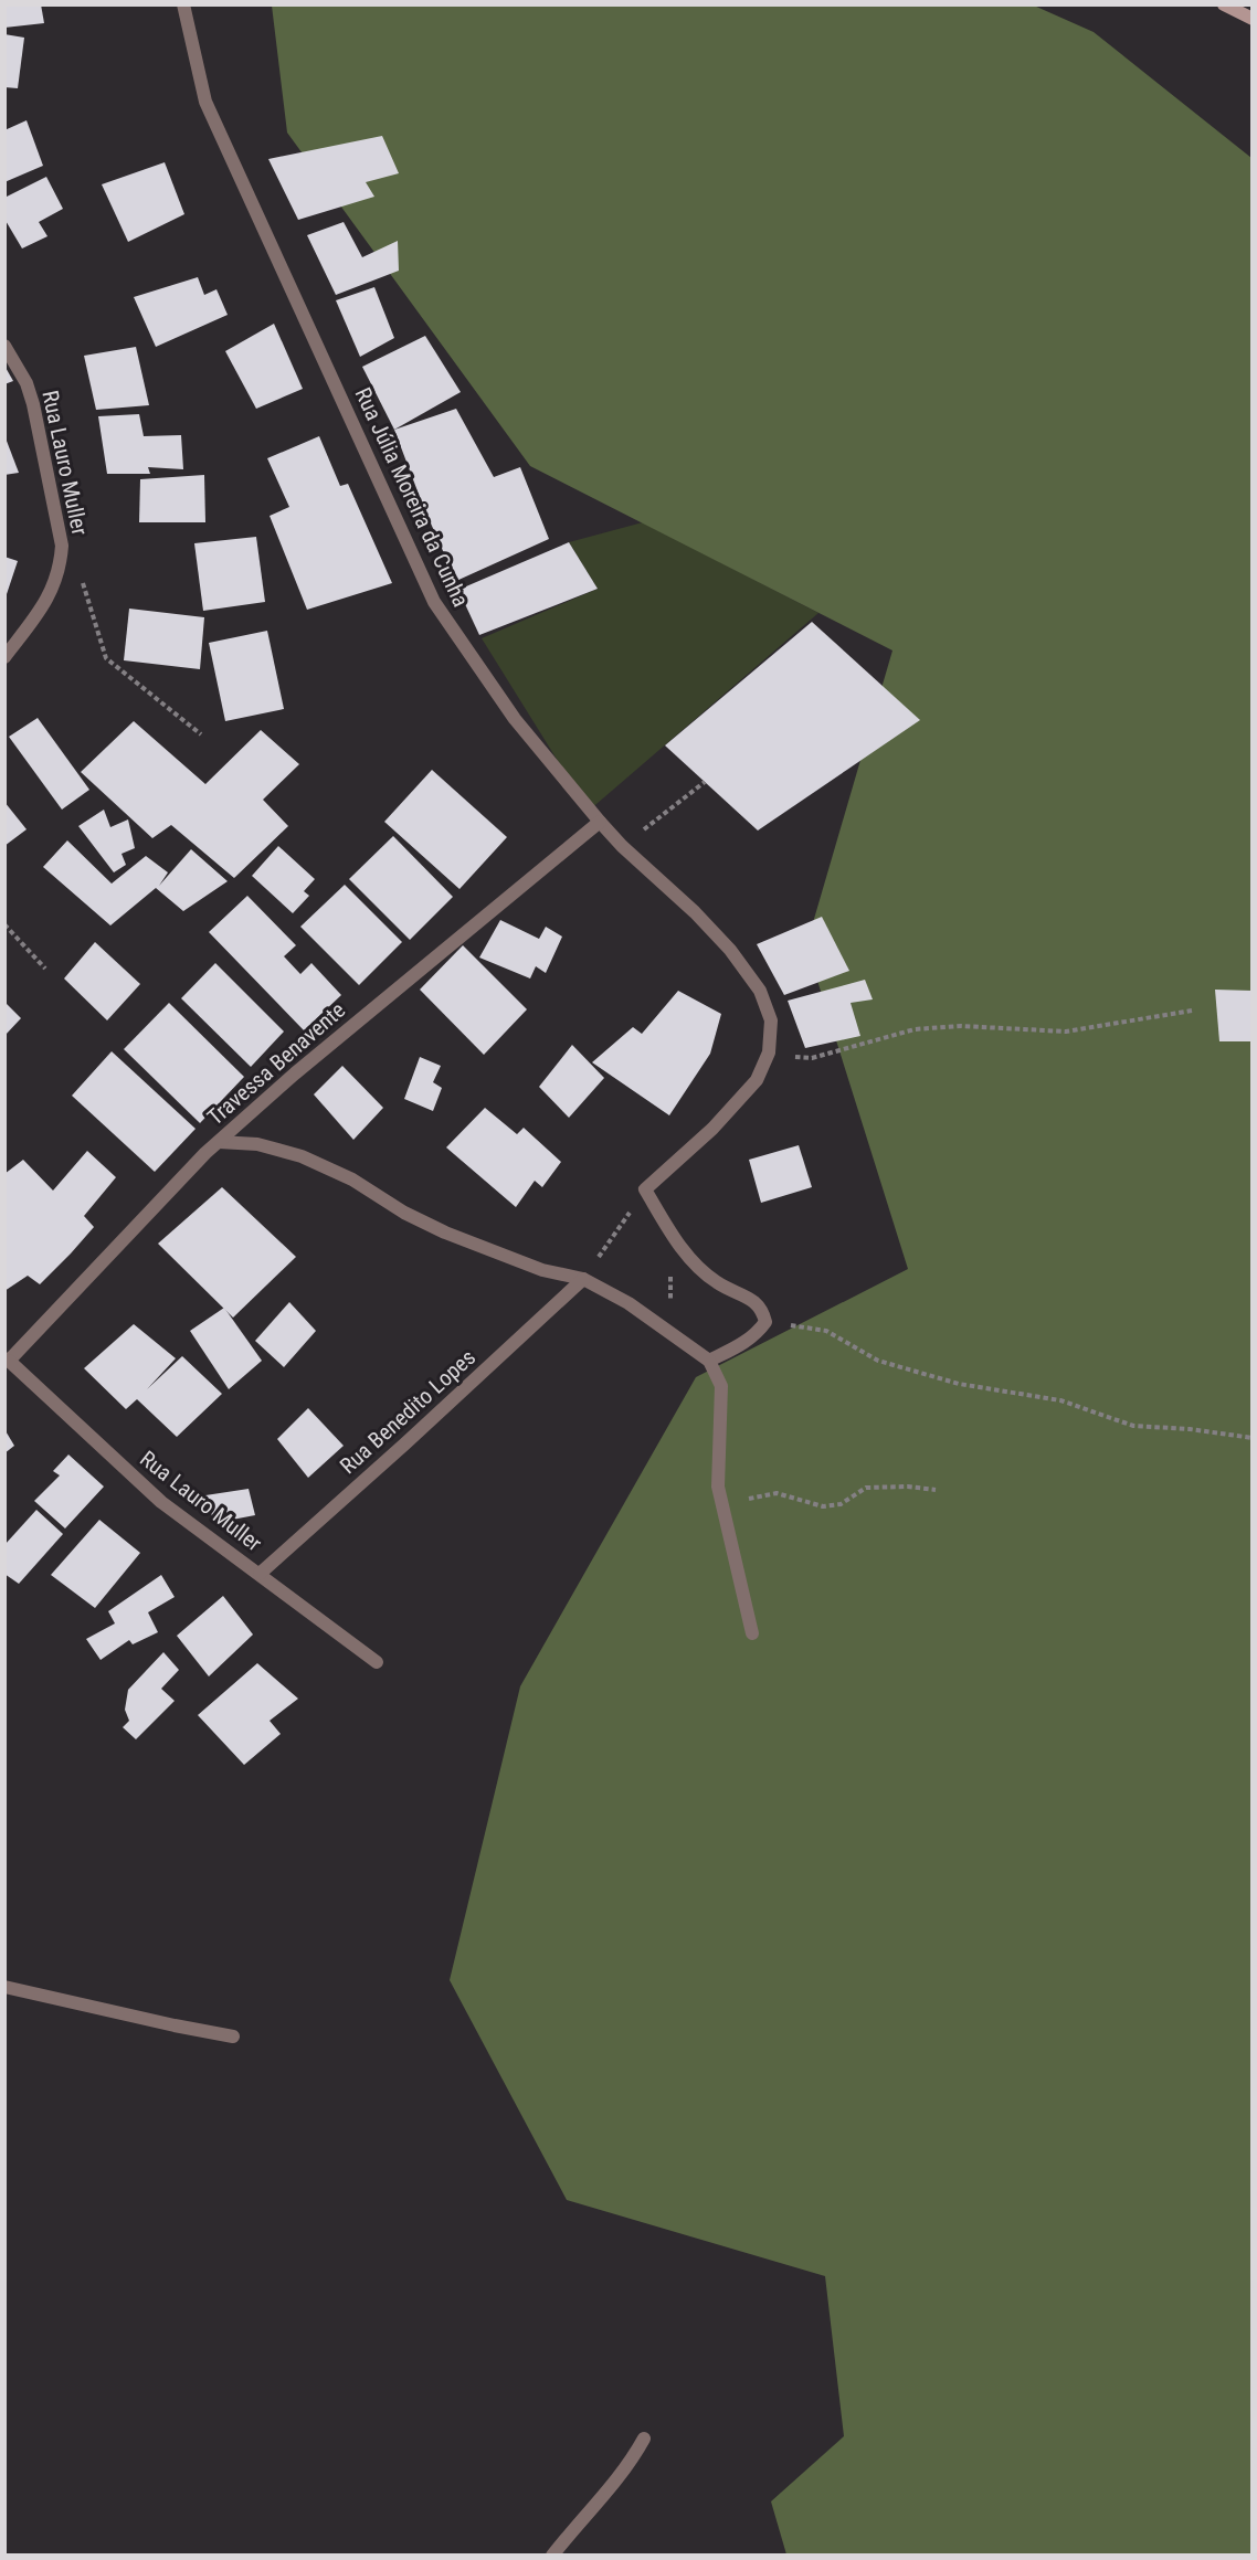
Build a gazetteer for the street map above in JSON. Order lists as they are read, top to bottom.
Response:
{
  "streets": {
    "street": [
      "Rua Lauro Muller",
      "Rua Júlia Moreira da Cunha",
      "Travessa Benavente",
      "Rua Benedito Lopes"
    ]
  },
  "crossings": [
    ["Rua Lauro Muller", "Travessa Benavente"],
    ["Rua Lauro Muller", "Rua Benedito Lopes"],
    ["Rua Júlia Moreira da Cunha", "Travessa Benavente"]
  ]
}
